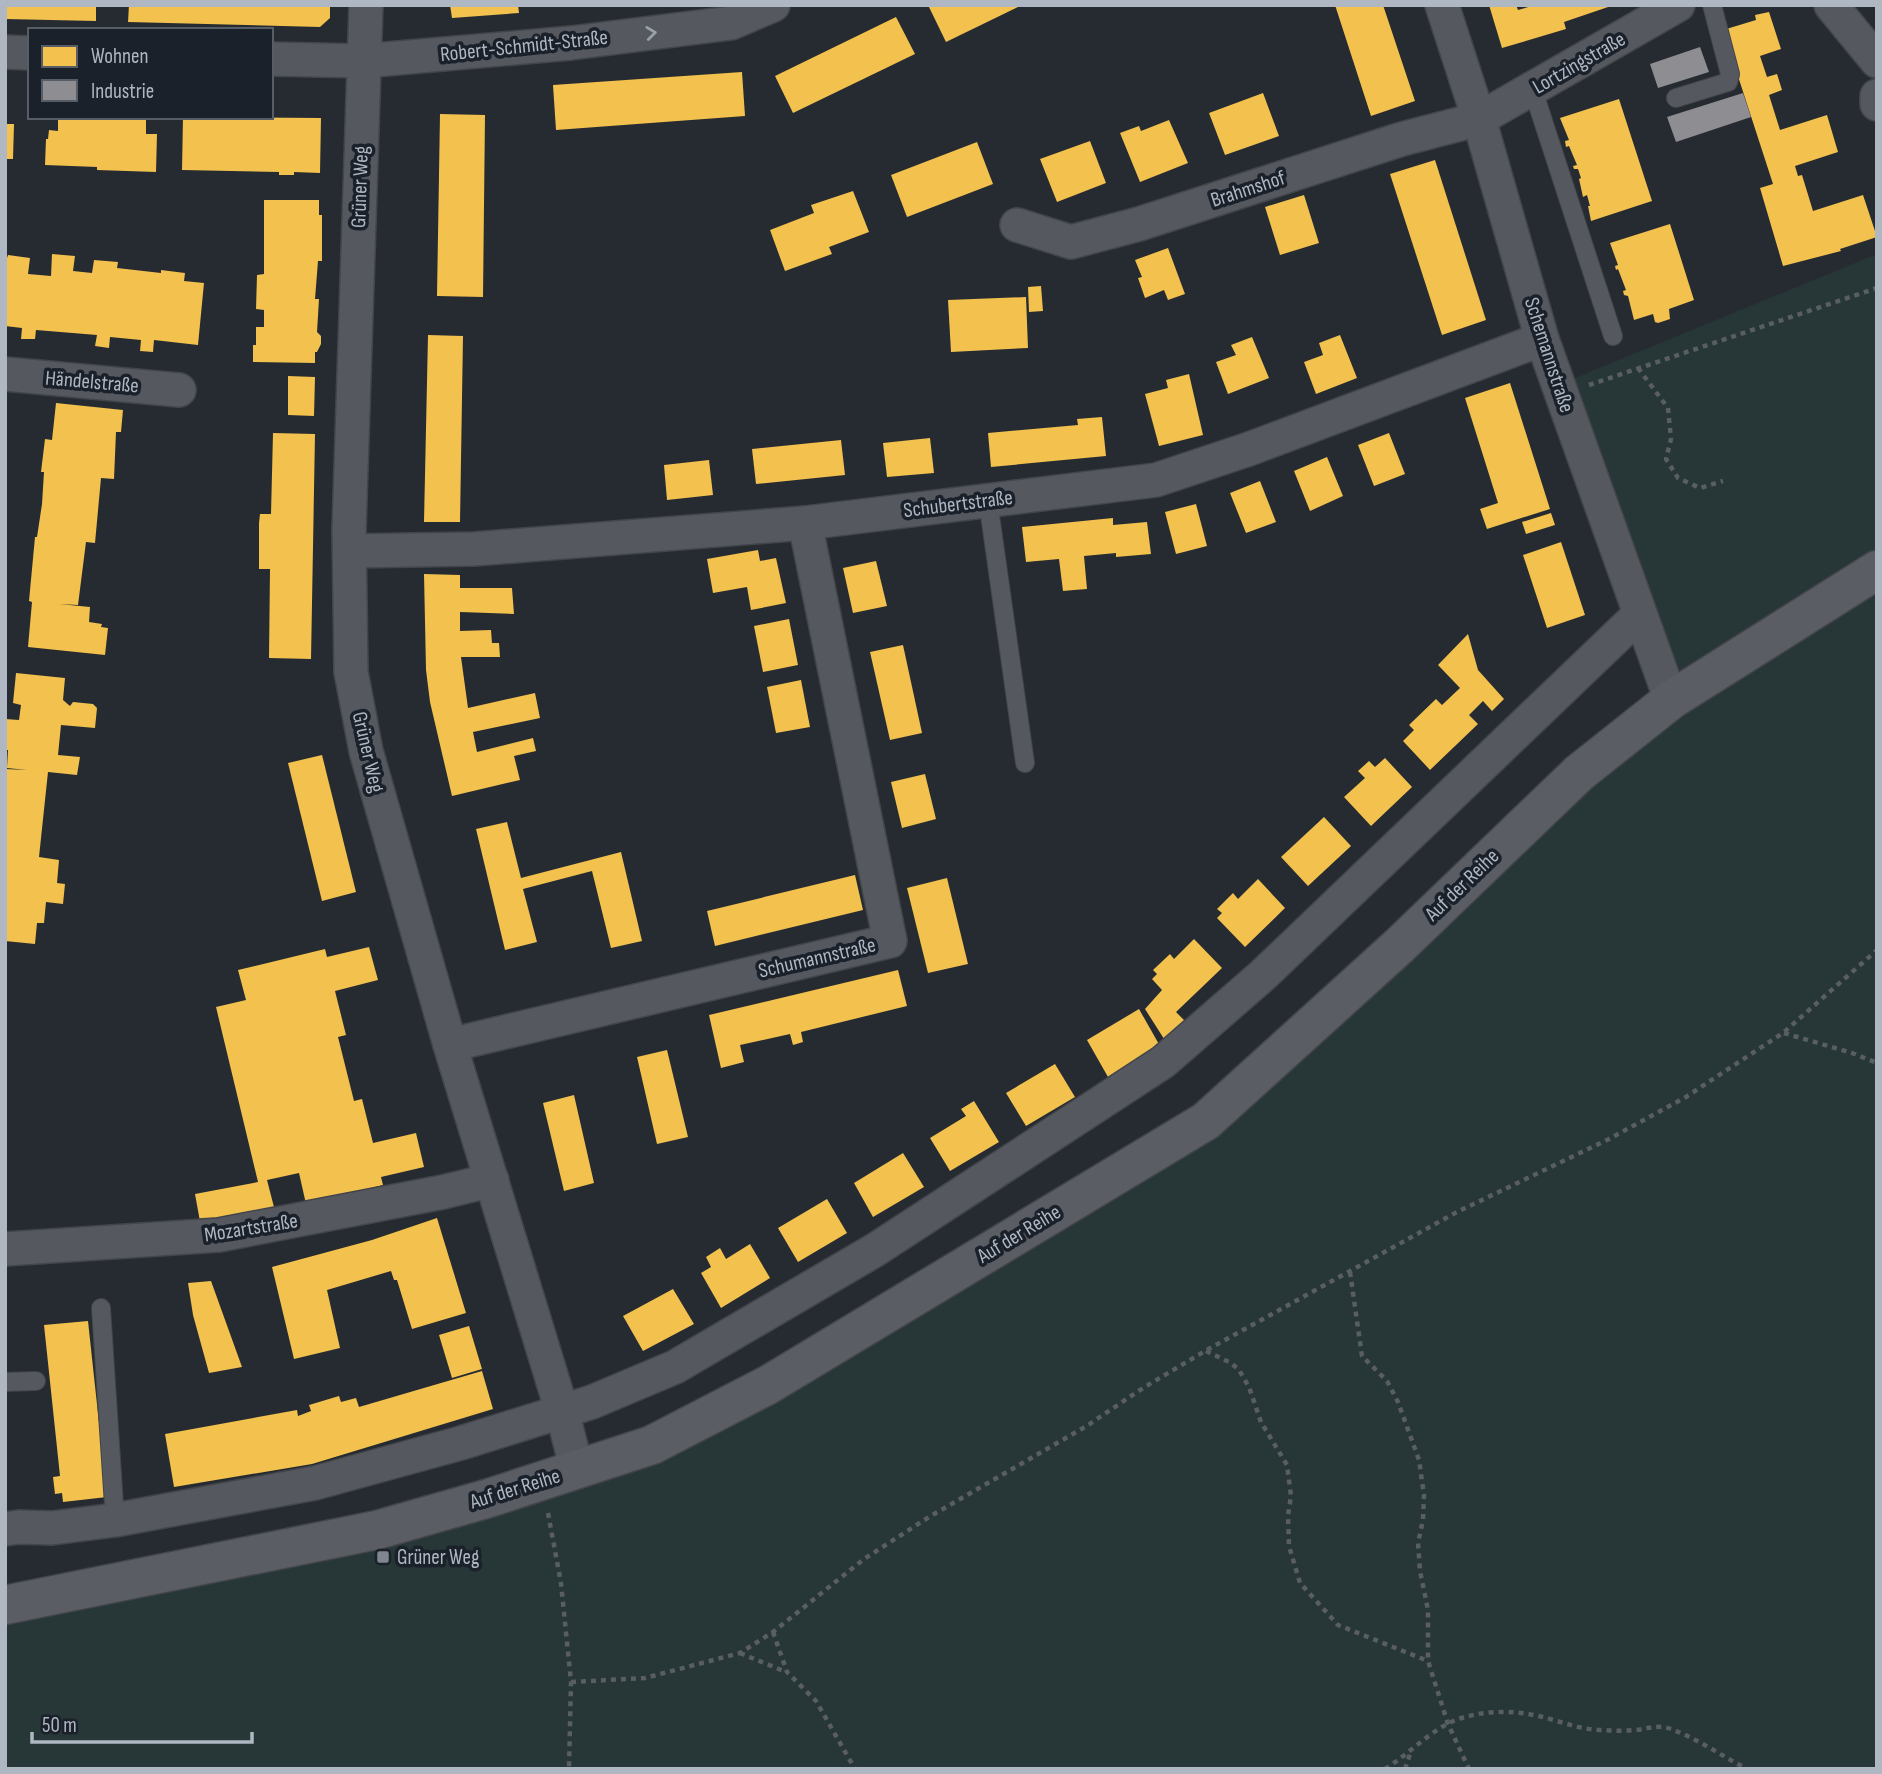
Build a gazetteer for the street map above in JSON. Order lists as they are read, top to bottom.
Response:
{
  "streets": {
    "main road": ["Auf der Reihe"],
    "street": [
      "Robert-Schmidt-Straße",
      "Lortzingstraße",
      "Grüner Weg",
      "Brahmshof",
      "Schemannstraße",
      "Händelstraße",
      "Schubertstraße",
      "Schumannstraße",
      "Mozartstraße"
    ]
  },
  "crossings": [
    ["Robert-Schmidt-Straße", "Grüner Weg"],
    ["Lortzingstraße", "Brahmshof"],
    ["Lortzingstraße", "Schemannstraße"],
    ["Grüner Weg", "Schubertstraße"],
    ["Grüner Weg", "Auf der Reihe"],
    ["Grüner Weg", "Schumannstraße"],
    ["Grüner Weg", "Mozartstraße"],
    ["Brahmshof", "Schemannstraße"],
    ["Schemannstraße", "Schubertstraße"],
    ["Schemannstraße", "Auf der Reihe"],
    ["Schubertstraße", "Schumannstraße"]
  ],
  "one_way": ["Robert-Schmidt-Straße"],
  "places": {
    "transit": ["Grüner Weg"]
  },
  "legend": ["Wohnen", "Industrie"],
  "scale_bar": "50 m"
}
